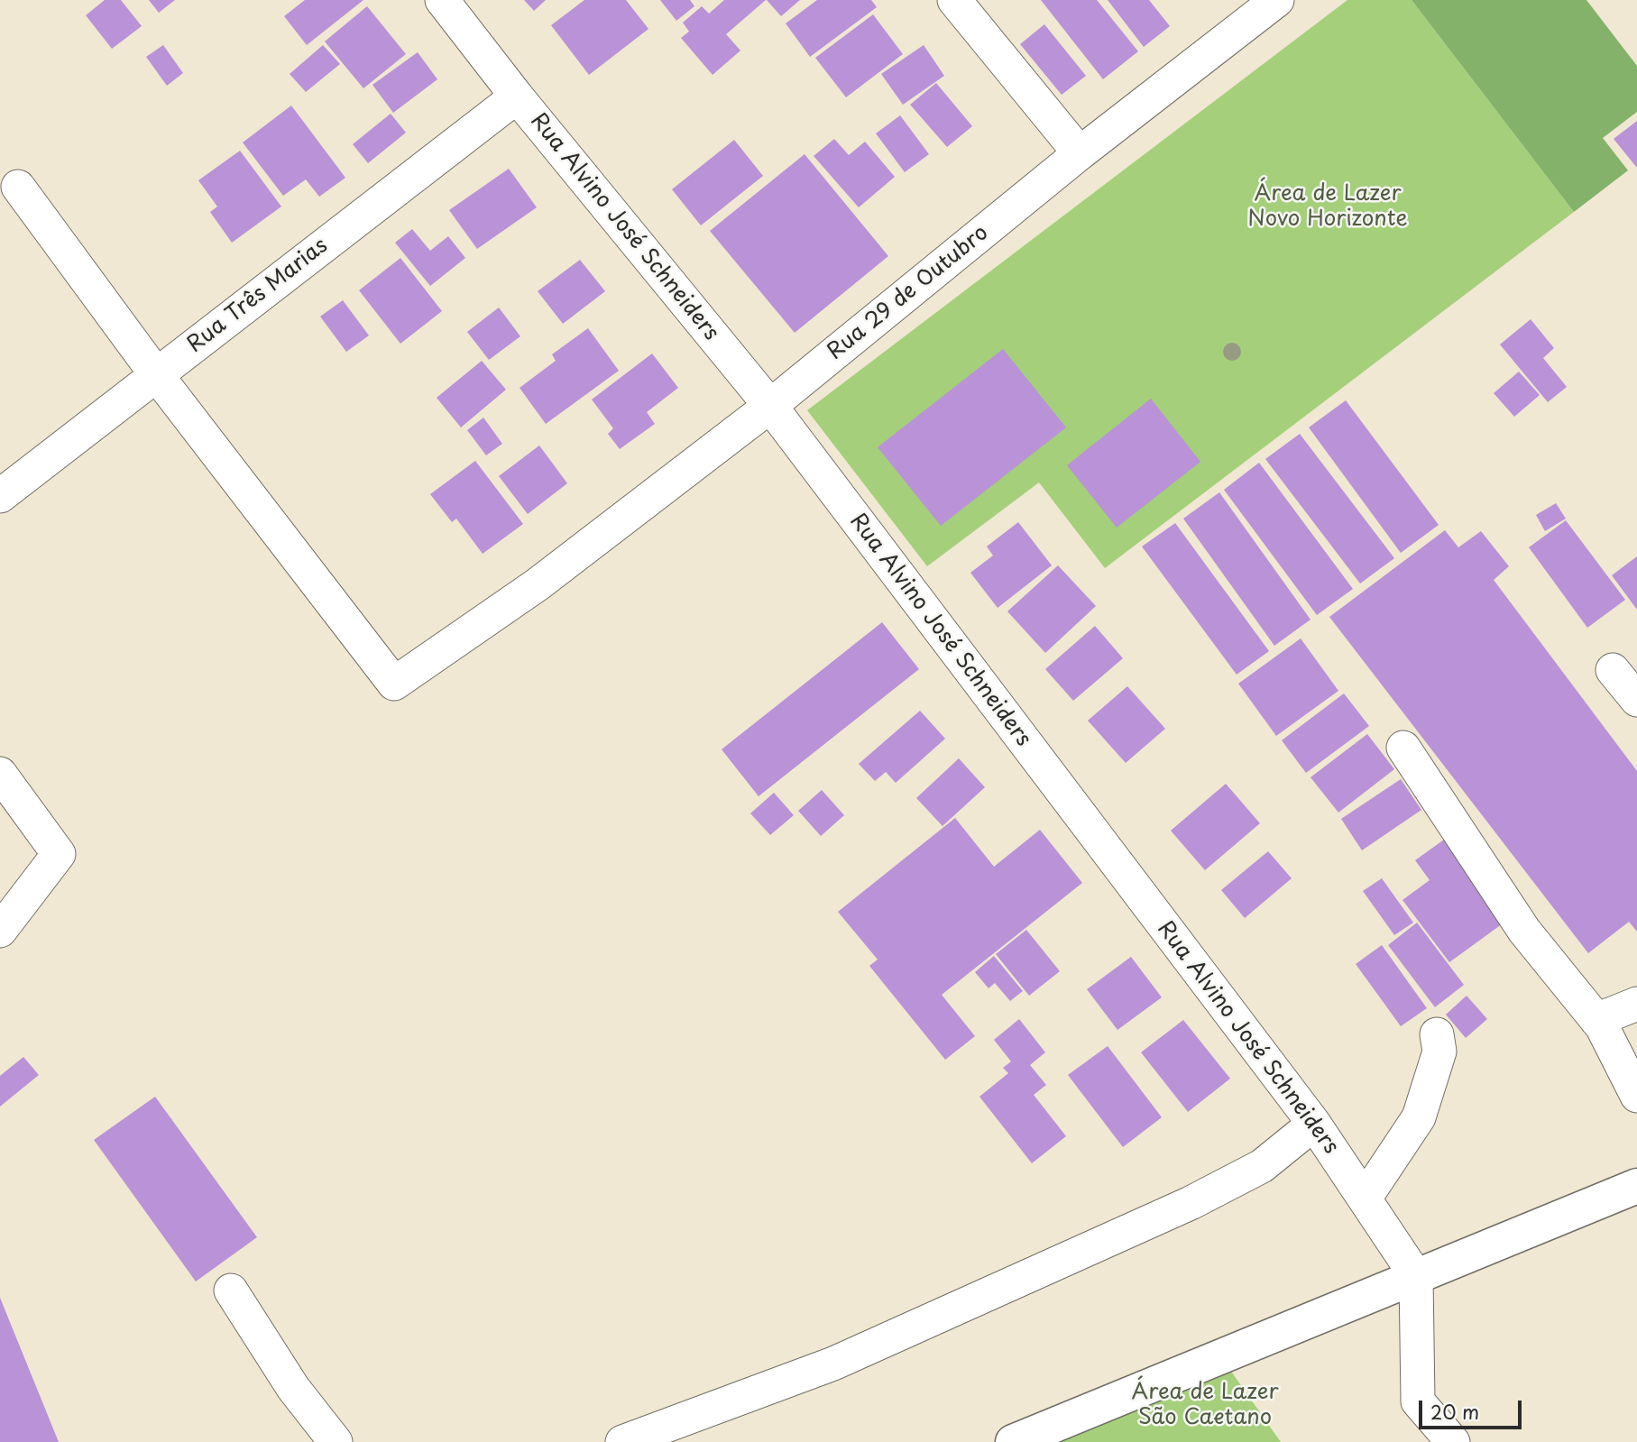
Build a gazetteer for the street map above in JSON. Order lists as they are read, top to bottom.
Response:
{
  "streets": {
    "street": ["Rua Alvino José Schneiders", "Rua 29 de Outubro", "Rua Três Marias"]
  },
  "crossings": [
    ["Rua Alvino José Schneiders", "Rua 29 de Outubro"],
    ["Rua Alvino José Schneiders", "Rua Três Marias"],
    ["Rua 29 de Outubro", "Rua Três Marias"]
  ],
  "parks": ["Área de Lazer Novo Horizonte", "Área de Lazer São Caetano"],
  "scale_bar": "20 m"
}
